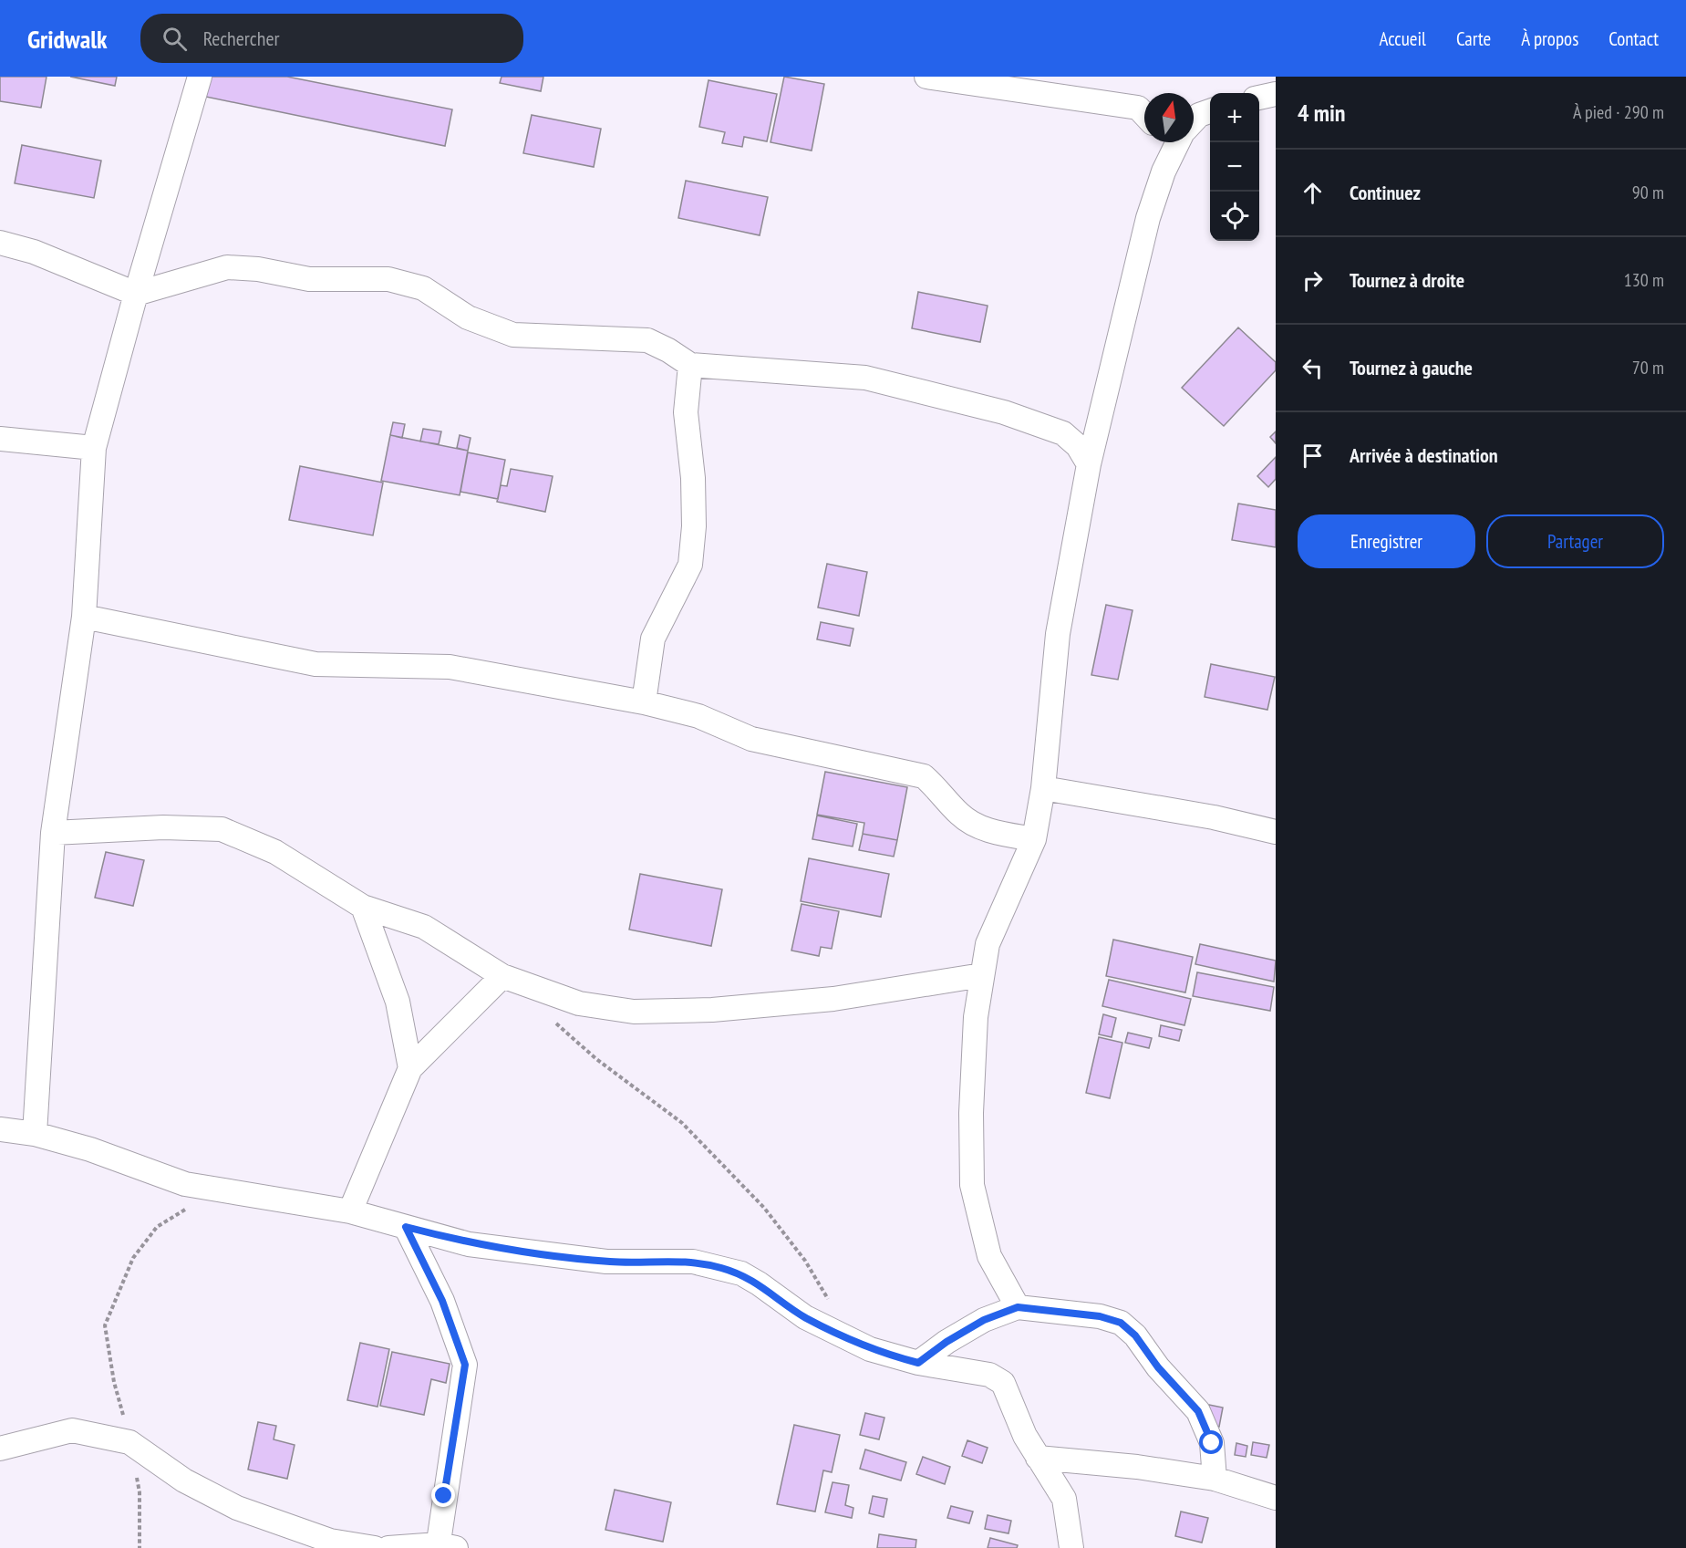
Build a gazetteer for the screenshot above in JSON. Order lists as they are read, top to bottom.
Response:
{
  "north": "top",
  "page": {
    "header": "Gridwalk",
    "search": "Rechercher",
    "nav": [
      "Accueil",
      "Carte",
      "À propos",
      "Contact"
    ],
    "heading": ["4 min", "À pied · 290 m"],
    "map_buttons": ["+", "−"],
    "list": [
      ["Continuez", "90 m"],
      ["Tournez à droite", "130 m"],
      ["Tournez à gauche", "70 m"],
      "Arrivée à destination"
    ],
    "buttons": ["Enregistrer", "Partager"]
  }
}
